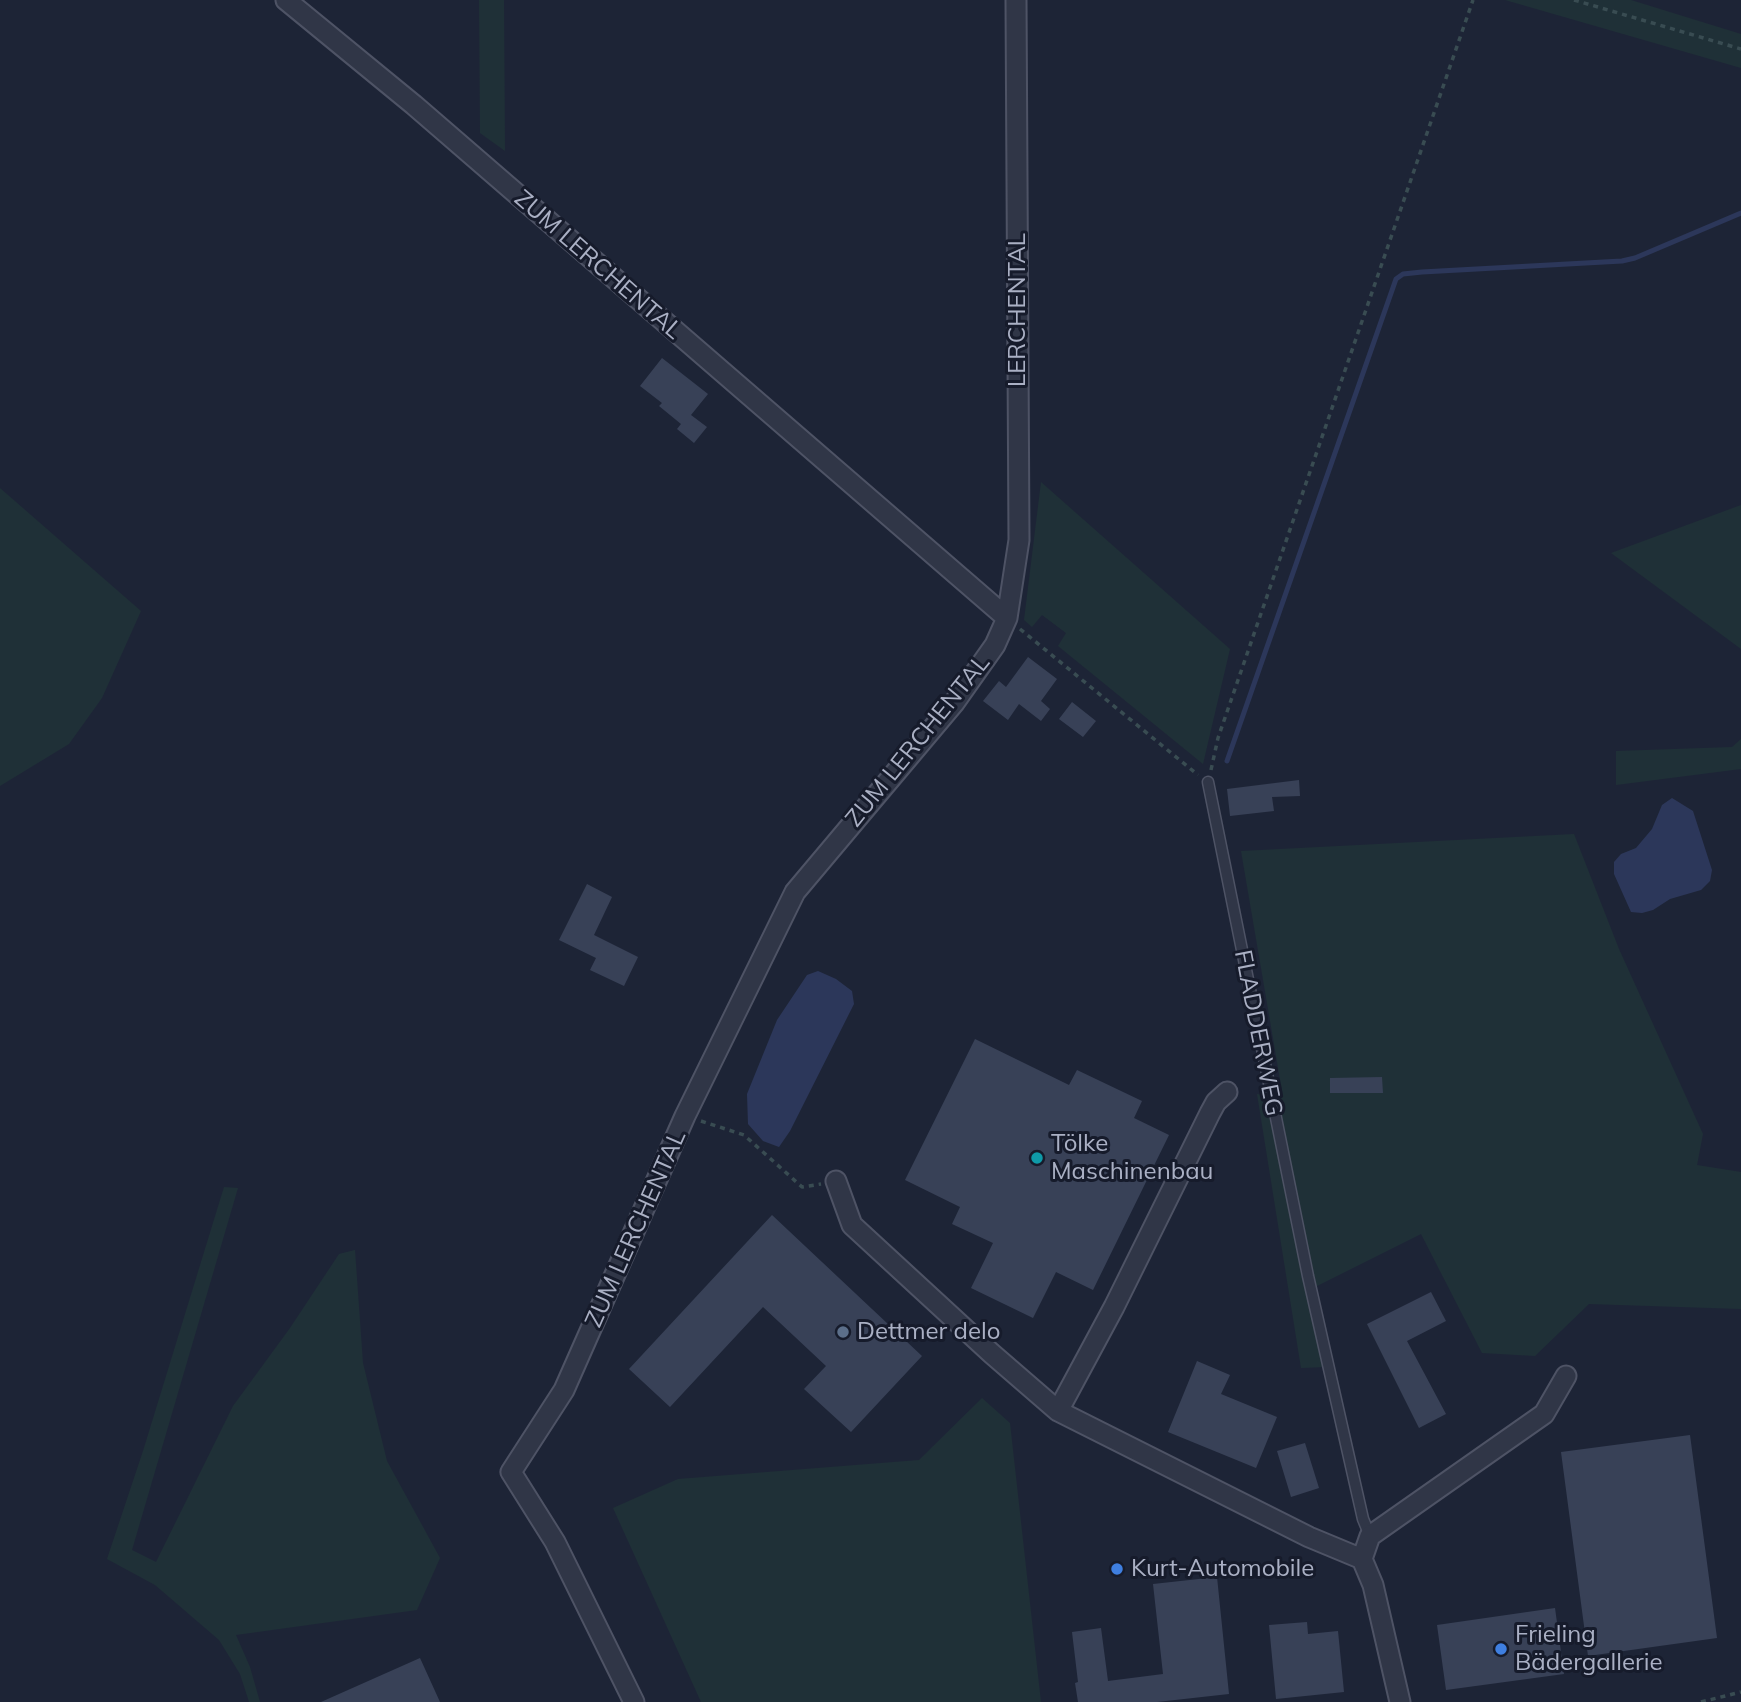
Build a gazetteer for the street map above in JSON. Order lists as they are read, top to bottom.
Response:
{
  "streets": {
    "street": ["ZUM LERCHENTAL", "LERCHENTAL", "FLADDERWEG"]
  },
  "crossings": [
    ["ZUM LERCHENTAL", "LERCHENTAL"]
  ],
  "places": [
    "Tölke Maschinenbau",
    "Dettmer delo",
    "Kurt-Automobile",
    "Frieling Bädergallerie"
  ]
}
